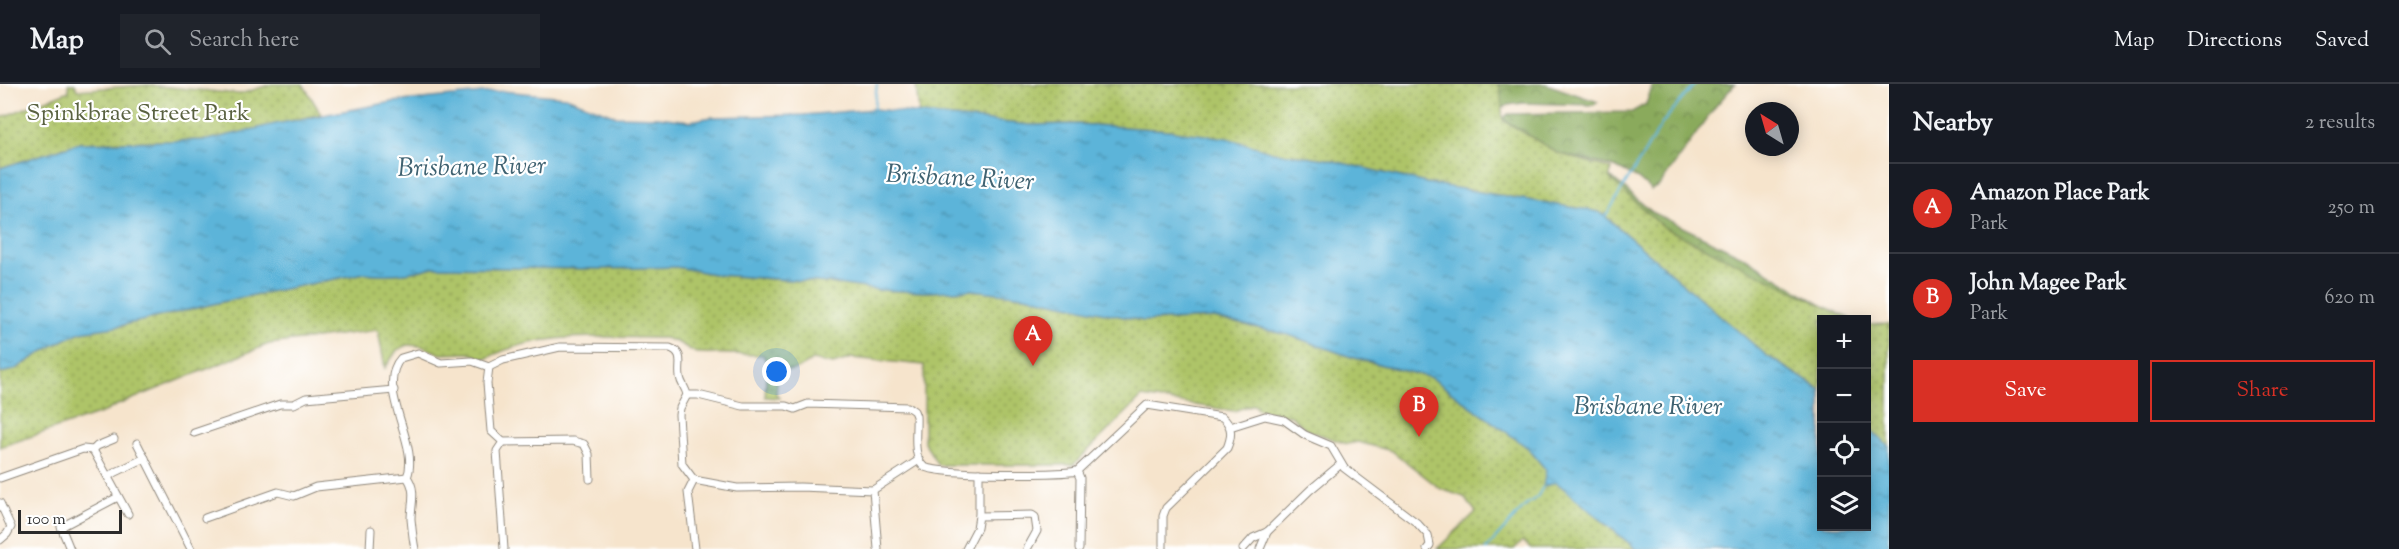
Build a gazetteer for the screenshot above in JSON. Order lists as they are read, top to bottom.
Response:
{
  "water": ["Brisbane River"],
  "parks": ["Spinkbrae Street Park"],
  "scale_bar": "100 m",
  "north": "top left",
  "page": {
    "header": "Map",
    "search": "Search here",
    "nav": ["Map", "Directions", "Saved"],
    "heading": ["Nearby", "2 results"],
    "list": [
      {
        "mark": "A",
        "name": "Amazon Place Park",
        "note": "Park",
        "value": "250 m"
      },
      {
        "mark": "B",
        "name": "John Magee Park",
        "note": "Park",
        "value": "620 m"
      }
    ],
    "map_buttons": ["+", "−"],
    "pins": ["A", "B"],
    "buttons": ["Save", "Share"],
    "scale": "100 m"
  }
}
